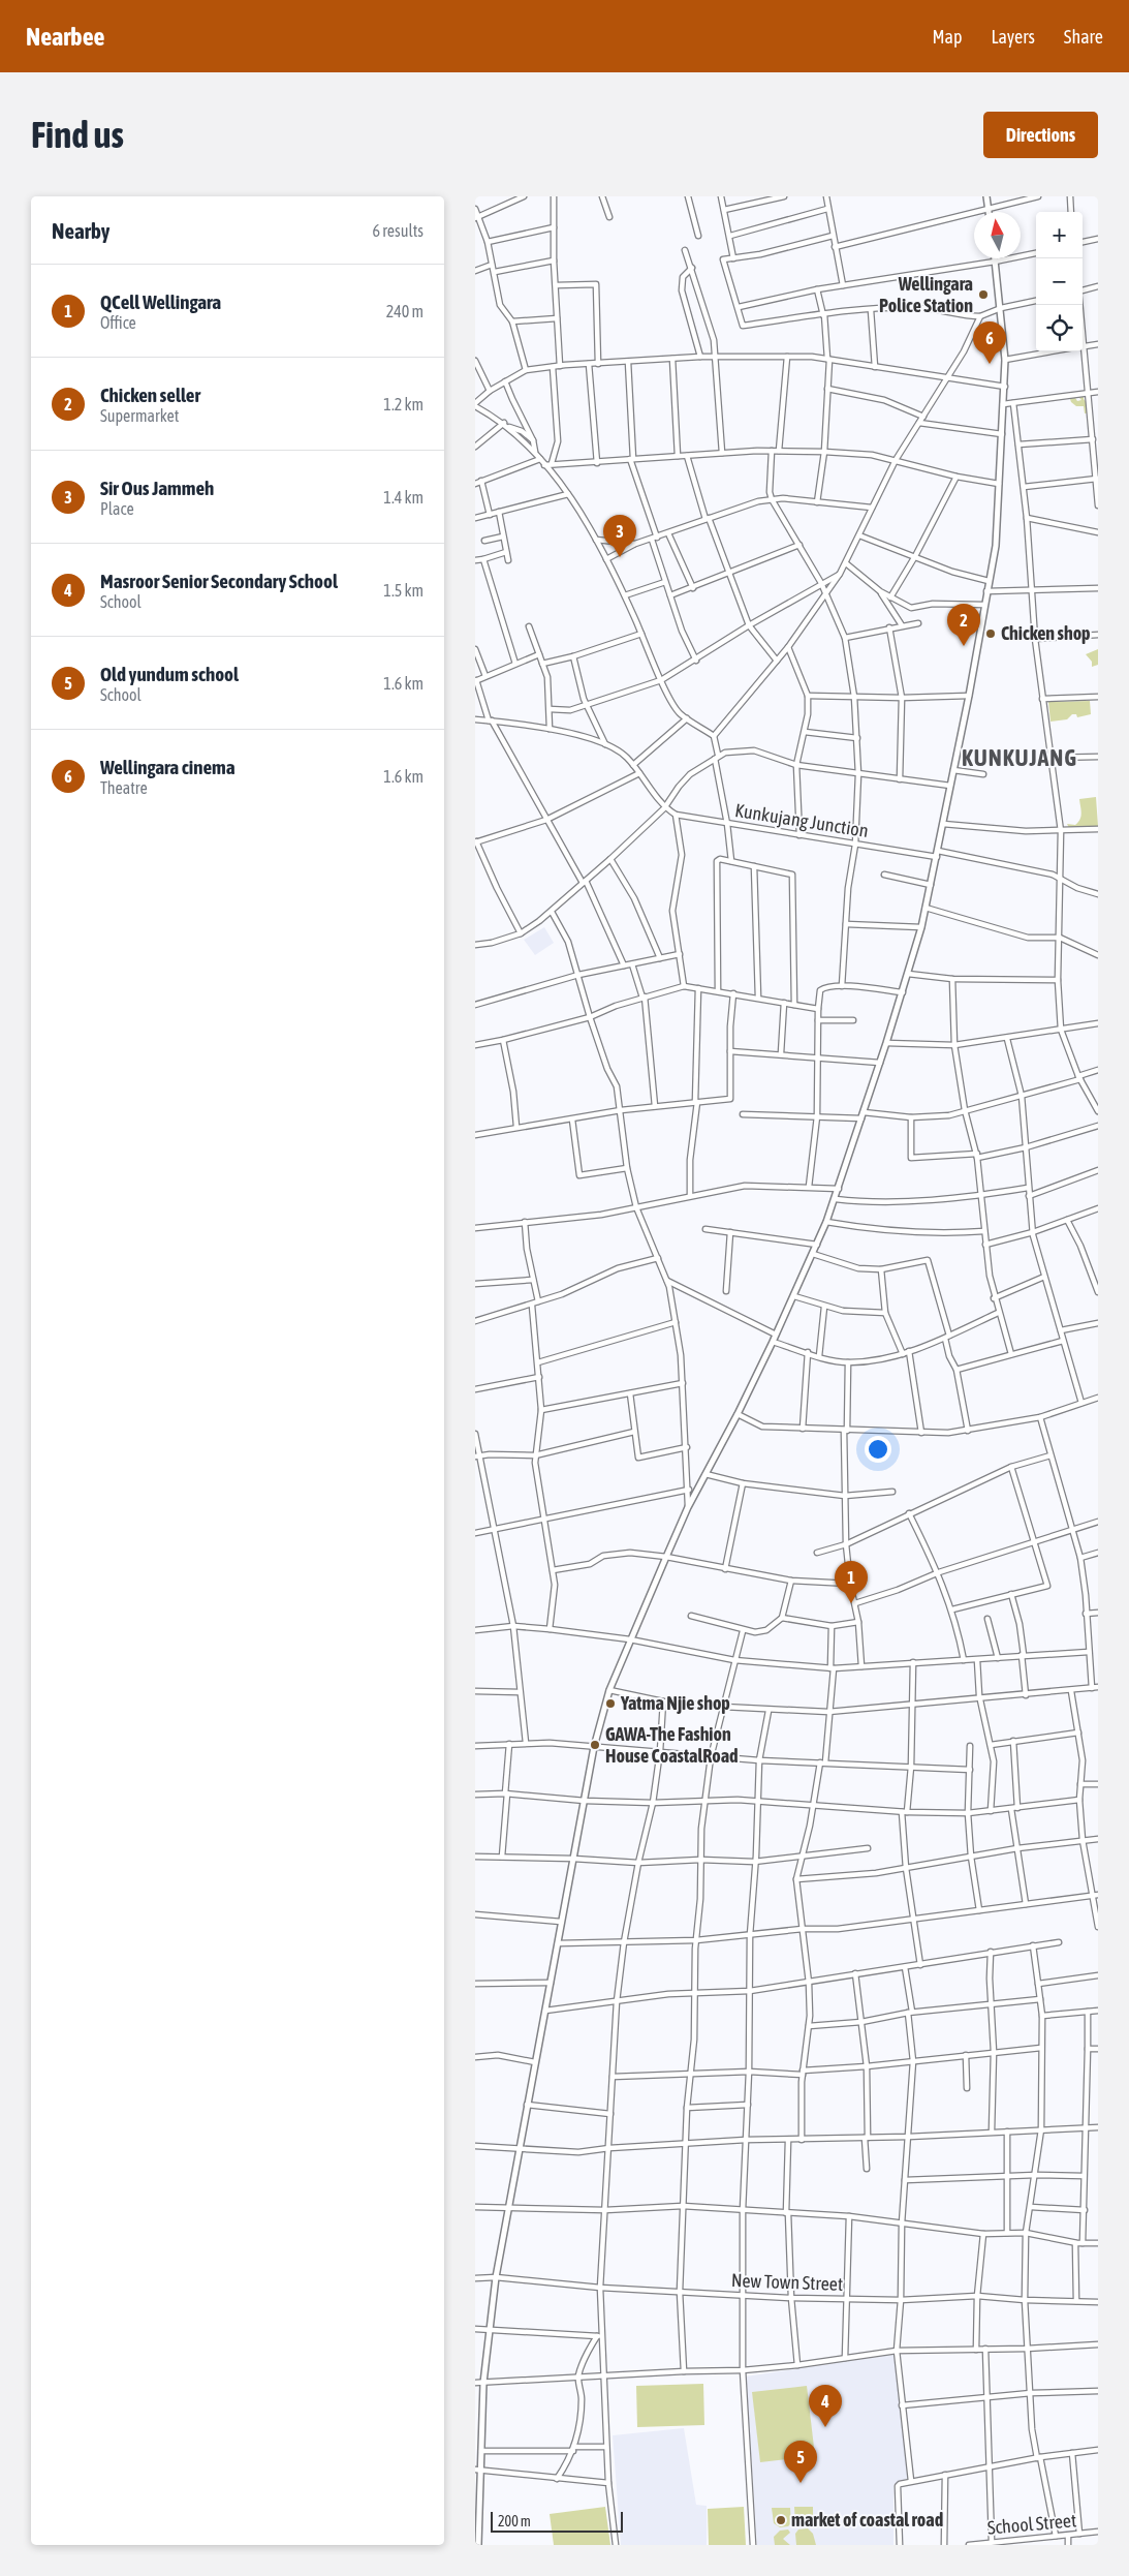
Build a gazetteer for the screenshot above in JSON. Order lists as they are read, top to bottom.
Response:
{
  "streets": {
    "street": ["Kunkujang Junction", "New Town Street", "School Street"]
  },
  "districts": ["KUNKUJANG"],
  "places": [
    "Wellingara Police Station",
    "Chicken shop",
    "Yatma Njie shop",
    "GAWA-The Fashion House CoastalRoad",
    "market of coastal road"
  ],
  "scale_bar": "200 m",
  "north": "top",
  "page": {
    "header": "Nearbee",
    "nav": ["Map", "Layers", "Share"],
    "buttons": "Directions",
    "title": "Find us",
    "heading": ["Nearby", "6 results"],
    "map_buttons": ["+", "−"],
    "list": [
      {
        "mark": "1",
        "name": "QCell Wellingara",
        "note": "Office",
        "value": "240 m"
      },
      {
        "mark": "2",
        "name": "Chicken seller",
        "note": "Supermarket",
        "value": "1.2 km"
      },
      {
        "mark": "3",
        "name": "Sir Ous Jammeh",
        "note": "Place",
        "value": "1.4 km"
      },
      {
        "mark": "4",
        "name": "Masroor Senior Secondary School",
        "note": "School",
        "value": "1.5 km"
      },
      {
        "mark": "5",
        "name": "Old yundum school",
        "note": "School",
        "value": "1.6 km"
      },
      {
        "mark": "6",
        "name": "Wellingara cinema",
        "note": "Theatre",
        "value": "1.6 km"
      }
    ],
    "pins": [
      "6",
      "3",
      "2",
      "1",
      "4",
      "5"
    ],
    "scale": "200 m"
  }
}
